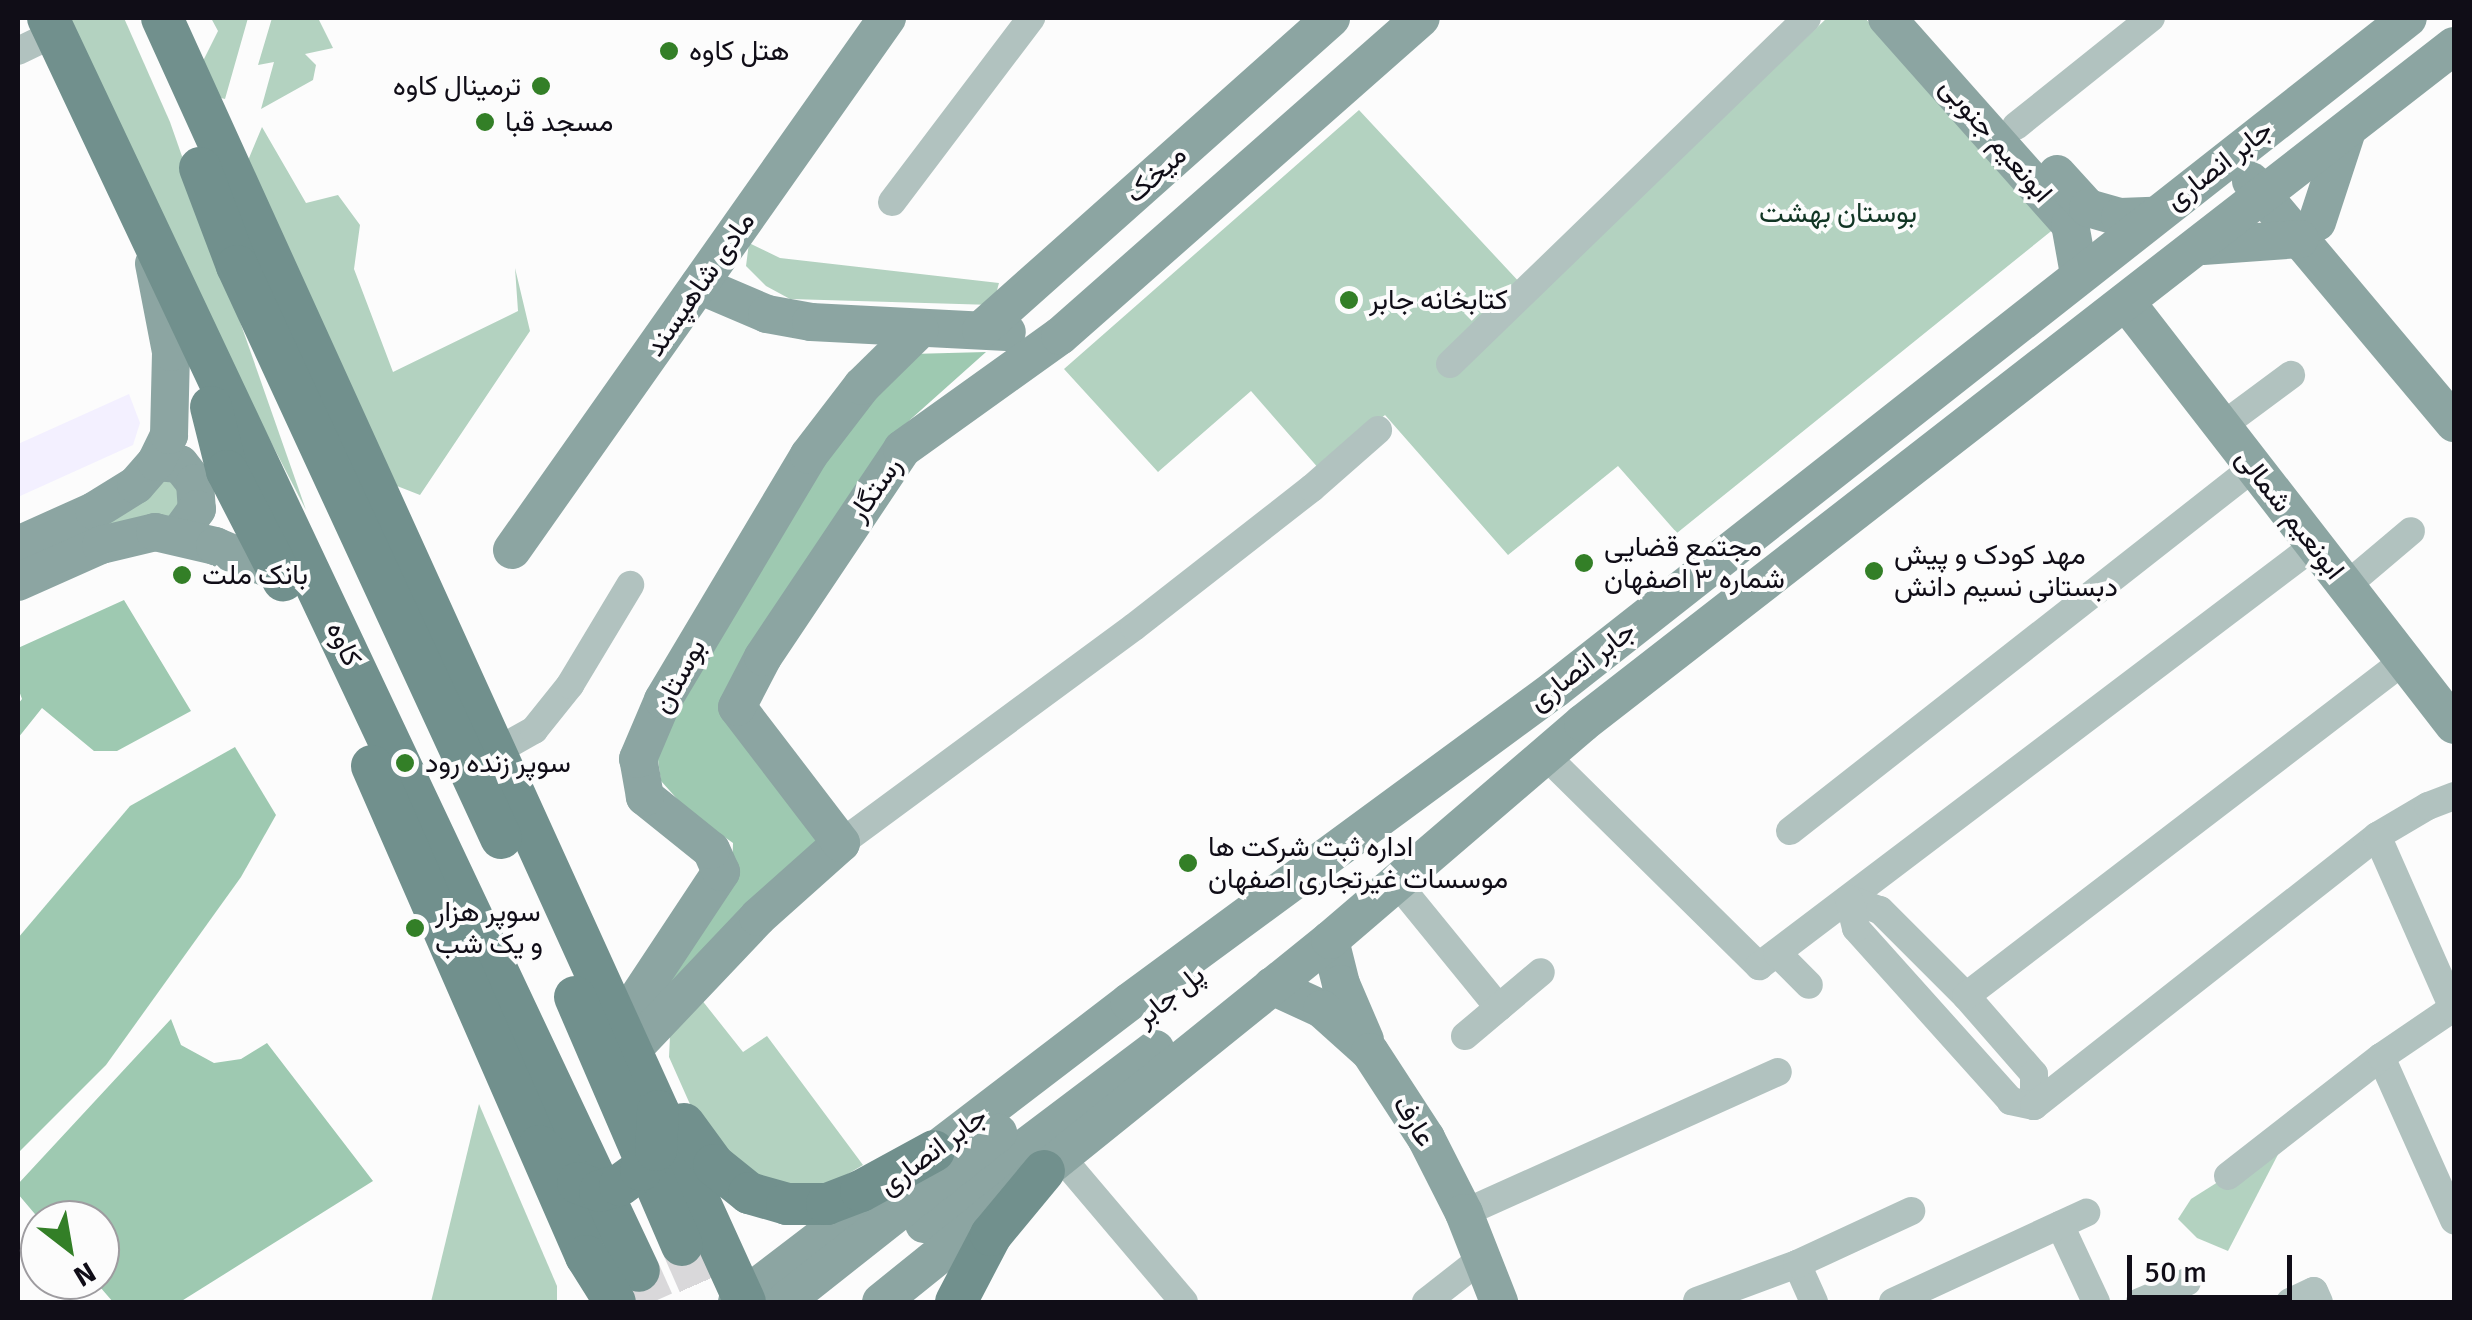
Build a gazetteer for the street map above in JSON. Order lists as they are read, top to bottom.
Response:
{
  "streets": {
    "main road": [
      "ابونعیم جنوبی",
      "جابر انصاری",
      "میخک",
      "مادی شاهپسند",
      "رستگار",
      "ابونعیم شمالی",
      "کاوه",
      "بوستان",
      "پل جابر",
      "عارف"
    ]
  },
  "crossings": [
    ["ابونعیم جنوبی", "جابر انصاری"],
    ["جابر انصاری", "ابونعیم شمالی"],
    ["جابر انصاری", "پل جابر"],
    ["جابر انصاری", "عارف"]
  ],
  "parks": ["بوستان بهشت"],
  "places": [
    "هتل کاوه",
    "ترمینال کاوه",
    "مسجد قبا",
    "کتابخانه جابر",
    "مجتمع قضایی شماره ۳ اصفهان",
    "مهد کودک و پیش دبستانی نسیم دانش",
    "بانک ملت",
    "سوپر زنده رود",
    "اداره ثبت شرکت ها موسسات غیرتجاری اصفهان",
    "سوپر هزار و یک شب"
  ],
  "scale_bar": "50 m",
  "north": "bottom right"
}
